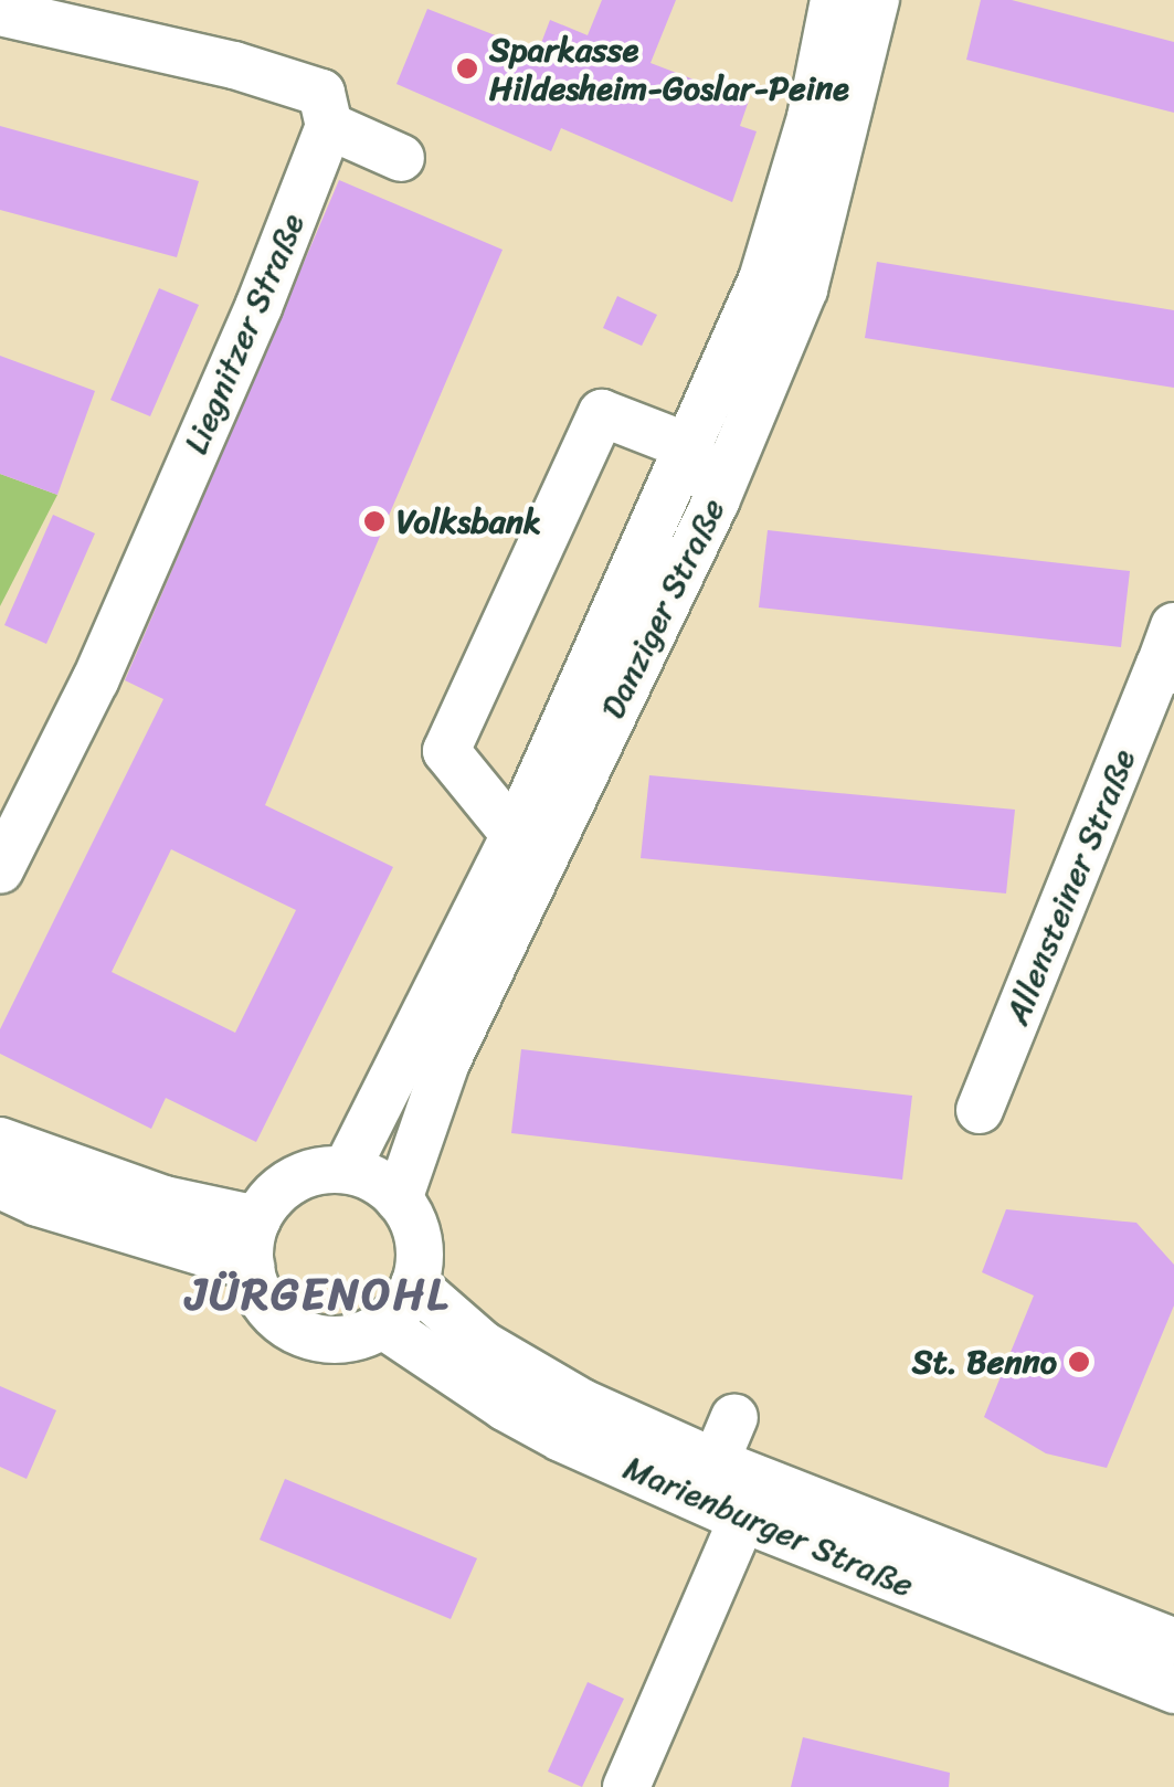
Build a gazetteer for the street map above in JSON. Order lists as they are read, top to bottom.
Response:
{
  "streets": {
    "street": [
      "Liegnitzer Straße",
      "Danziger Straße",
      "Allensteiner Straße",
      "Marienburger Straße"
    ]
  },
  "crossings": [
    ["Danziger Straße", "Marienburger Straße"]
  ],
  "districts": ["JÜRGENOHL"],
  "places": ["Sparkasse Hildesheim-Goslar-Peine", "Volksbank", "St. Benno"]
}
